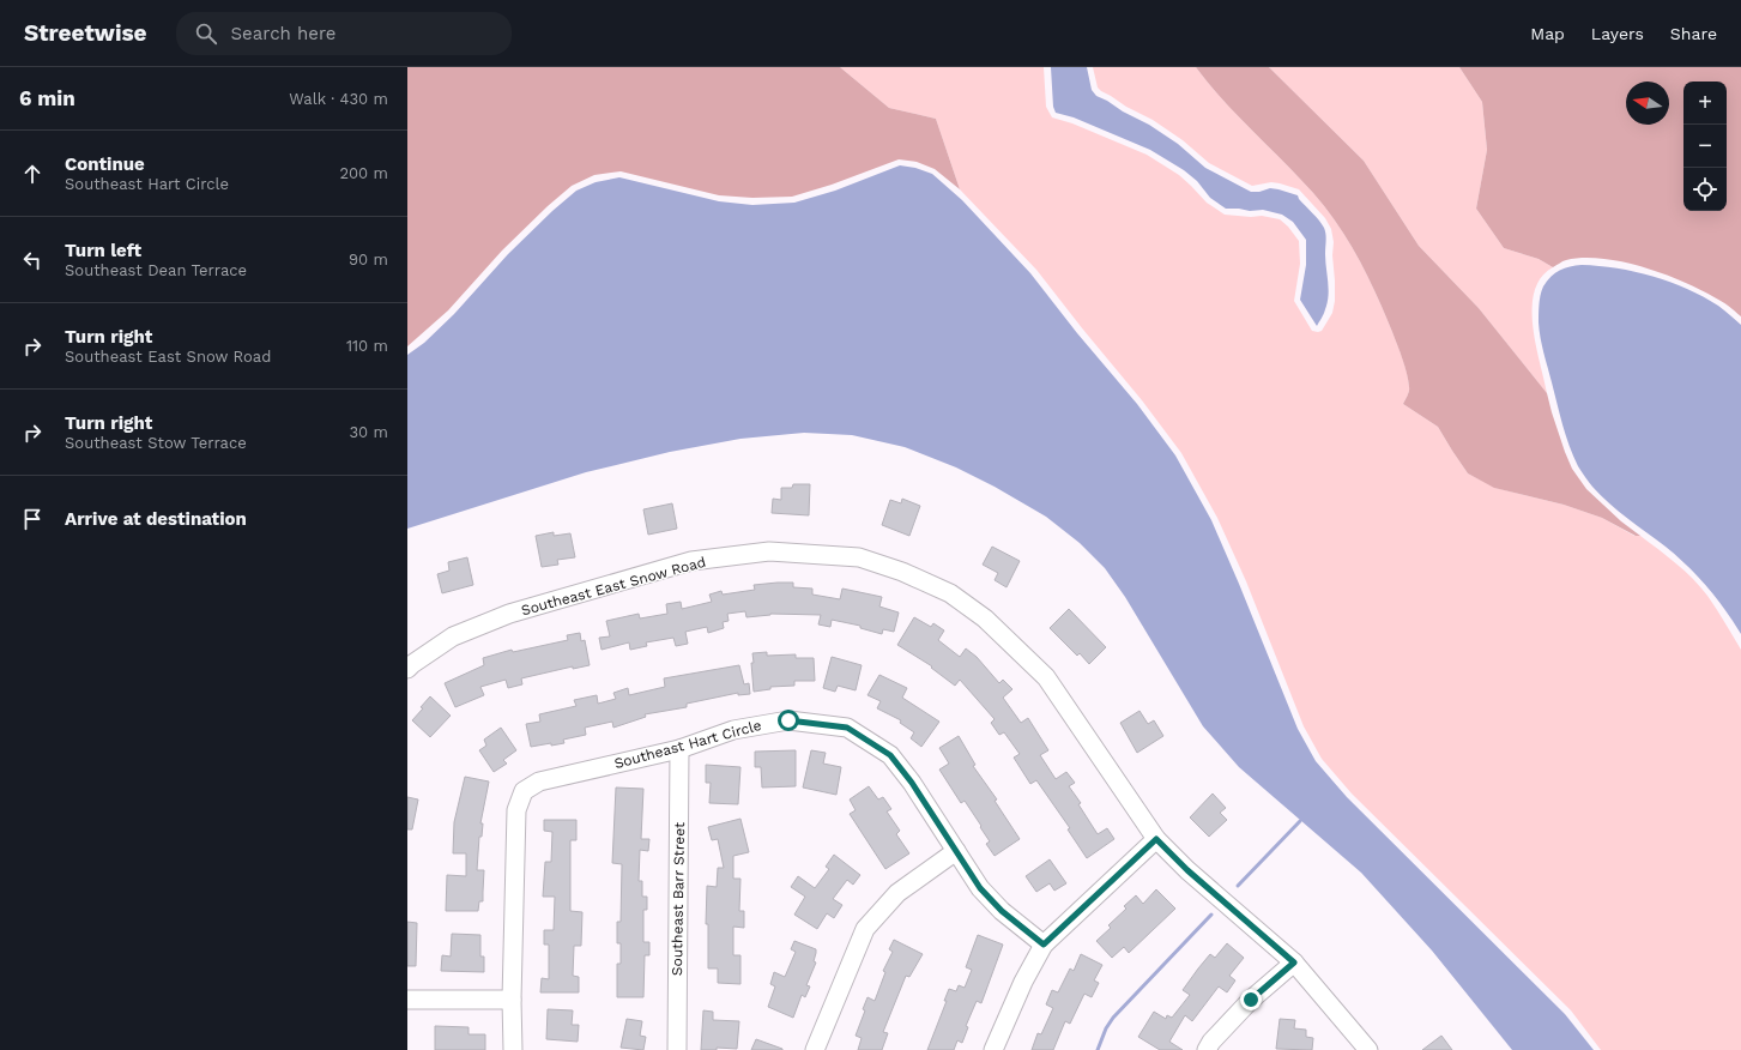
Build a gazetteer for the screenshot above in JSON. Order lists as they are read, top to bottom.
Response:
{
  "streets": {
    "street": ["Southeast East Snow Road", "Southeast Hart Circle", "Southeast Barr Street"]
  },
  "crossings": [
    ["Southeast Hart Circle", "Southeast Barr Street"]
  ],
  "north": "left",
  "page": {
    "header": "Streetwise",
    "search": "Search here",
    "nav": ["Map", "Layers", "Share"],
    "heading": ["6 min", "Walk · 430 m"],
    "map_buttons": ["+", "−"],
    "list": [
      ["Continue", "Southeast Hart Circle", "200 m"],
      ["Turn left", "Southeast Dean Terrace", "90 m"],
      ["Turn right", "Southeast East Snow Road", "110 m"],
      ["Turn right", "Southeast Stow Terrace", "30 m"],
      "Arrive at destination"
    ]
  }
}
